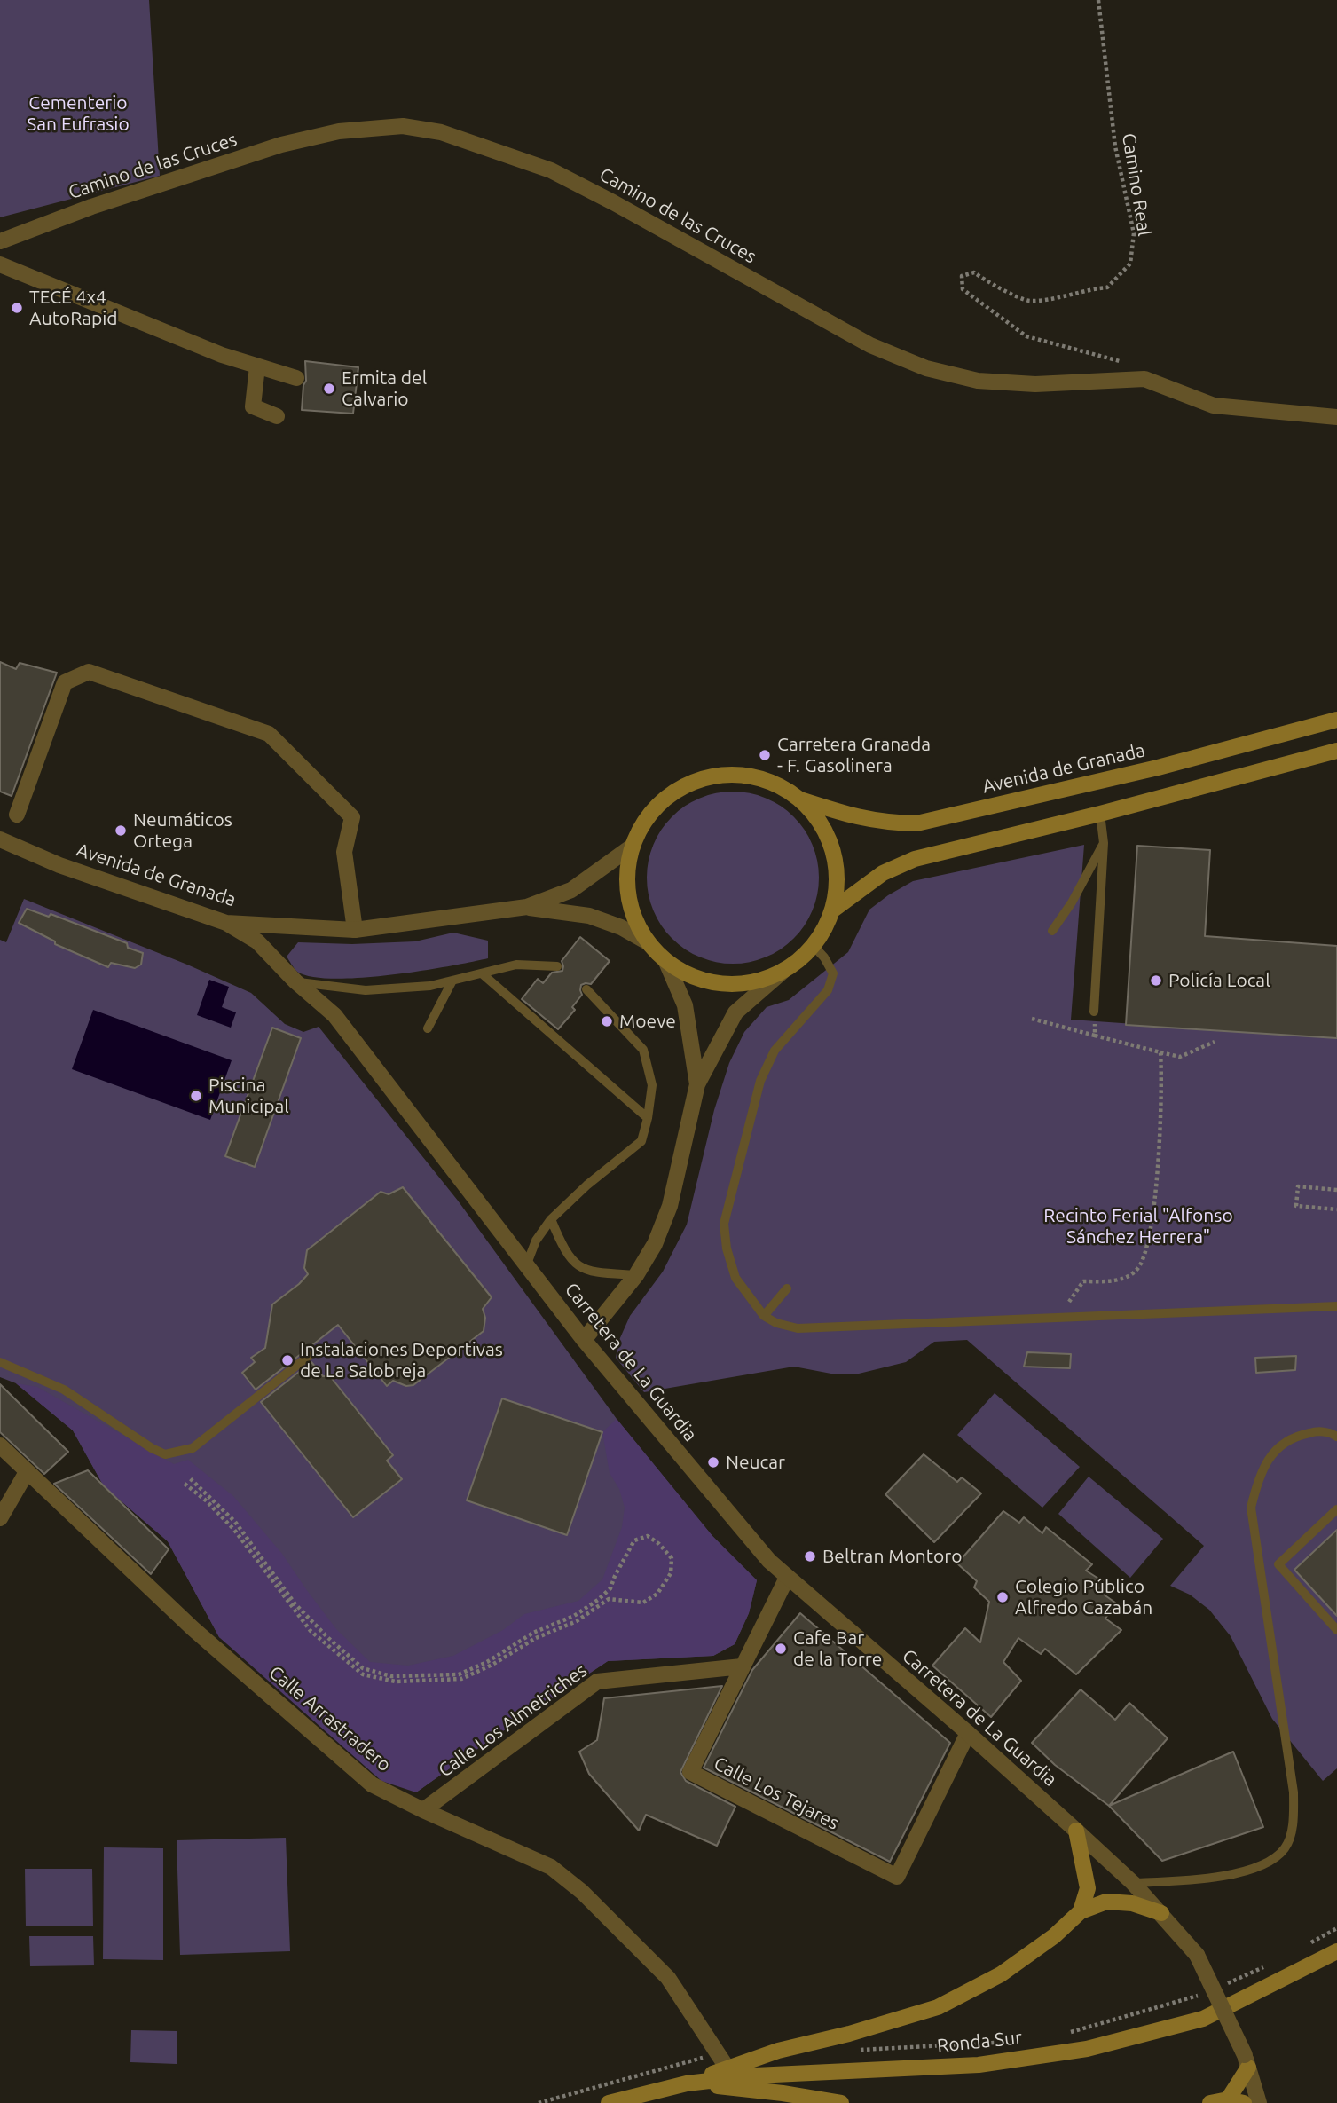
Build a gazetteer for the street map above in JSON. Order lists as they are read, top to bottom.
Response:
{
  "streets": {
    "main road": ["Avenida de Granada", "Ronda Sur"],
    "street": [
      "Camino de las Cruces",
      "Carretera de La Guardia",
      "Calle Arrastradero",
      "Calle Los Almetriches",
      "Calle Los Tejares"
    ],
    "path": ["Camino Real"]
  },
  "crossings": [
    ["Avenida de Granada", "Carretera de La Guardia"],
    ["Carretera de La Guardia", "Calle Los Tejares"],
    ["Calle Arrastradero", "Calle Los Almetriches"],
    ["Calle Los Almetriches", "Calle Los Tejares"]
  ],
  "parks": ["Cementerio San Eufrasio", "Recinto Ferial \"Alfonso Sánchez Herrera\""],
  "places": [
    "TECÉ 4x4 AutoRapid",
    "Ermita del Calvario",
    "Carretera Granada - F. Gasolinera",
    "Neumáticos Ortega",
    "Policía Local",
    "Moeve",
    "Piscina Municipal",
    "Instalaciones Deportivas de La Salobreja",
    "Neucar",
    "Beltran Montoro",
    "Colegio Público Alfredo Cazabán",
    "Cafe Bar de la Torre"
  ]
}
